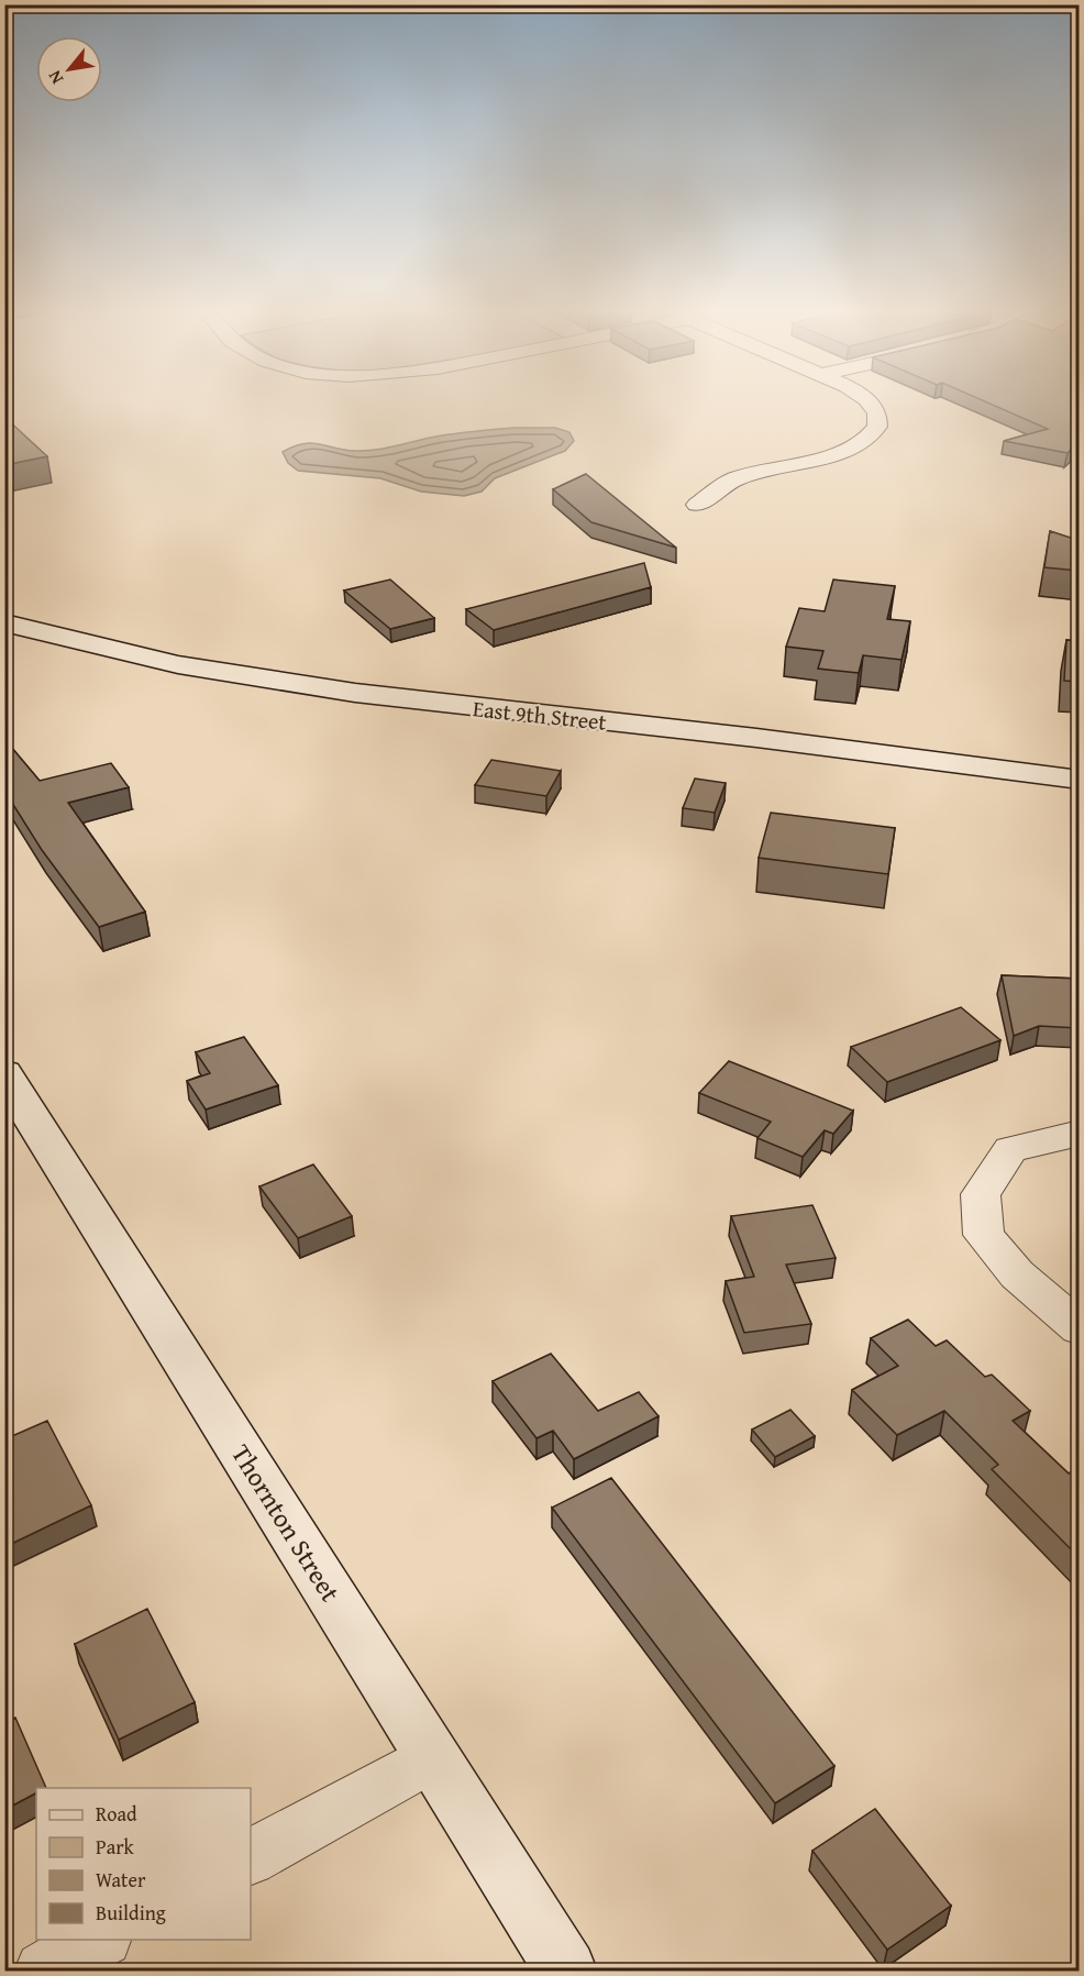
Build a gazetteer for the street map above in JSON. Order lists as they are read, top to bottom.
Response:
{
  "streets": {
    "main road": ["East 9th Street", "Thornton Street"]
  },
  "legend": [
    "Road",
    "Park",
    "Water",
    "Building"
  ],
  "north": "bottom left"
}
